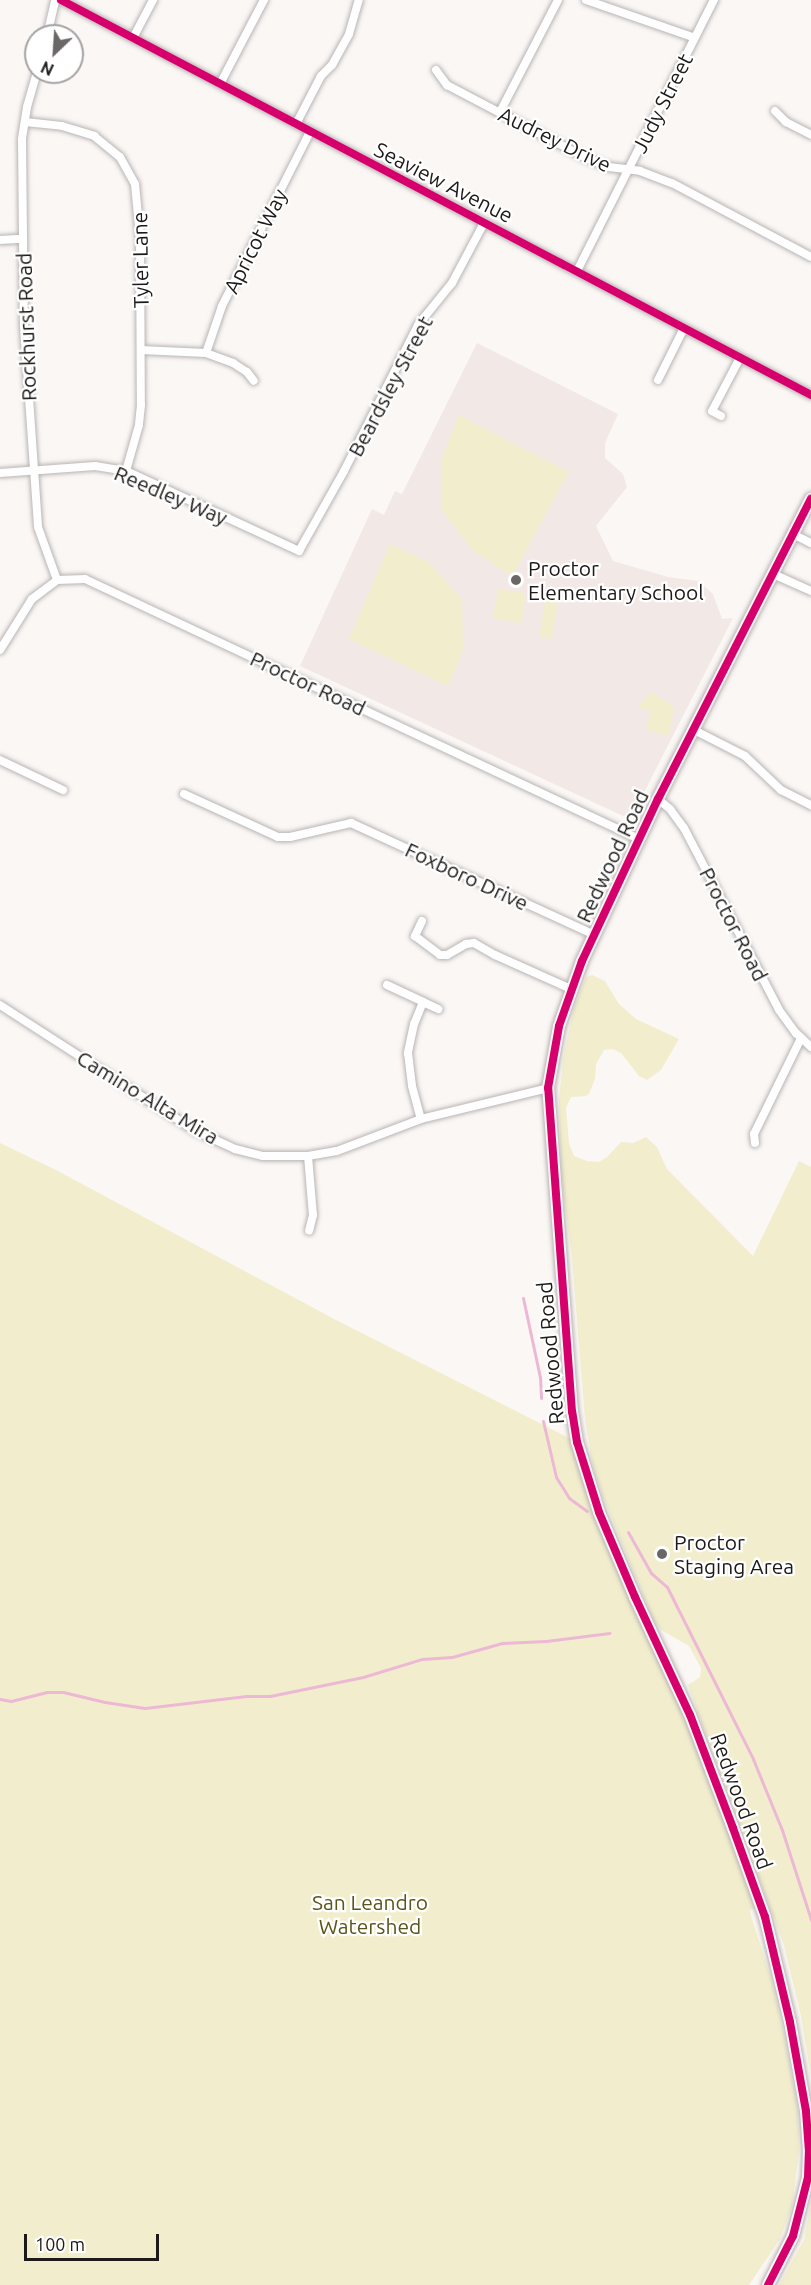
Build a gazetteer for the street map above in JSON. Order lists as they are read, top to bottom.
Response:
{
  "streets": {
    "main road": ["Redwood Road"],
    "street": [
      "Judy Street",
      "Audrey Drive",
      "Seaview Avenue",
      "Apricot Way",
      "Tyler Lane",
      "Rockhurst Road",
      "Beardsley Street",
      "Reedley Way",
      "Proctor Road",
      "Foxboro Drive",
      "Camino Alta Mira"
    ]
  },
  "crossings": [
    ["Judy Street", "Audrey Drive"],
    ["Judy Street", "Seaview Avenue"],
    ["Seaview Avenue", "Apricot Way"],
    ["Seaview Avenue", "Beardsley Street"],
    ["Tyler Lane", "Rockhurst Road"],
    ["Tyler Lane", "Reedley Way"],
    ["Rockhurst Road", "Reedley Way"],
    ["Rockhurst Road", "Proctor Road"],
    ["Beardsley Street", "Reedley Way"],
    ["Proctor Road", "Redwood Road"],
    ["Redwood Road", "Foxboro Drive"],
    ["Redwood Road", "Camino Alta Mira"]
  ],
  "parks": ["San Leandro Watershed"],
  "places": ["Proctor Elementary School", "Proctor Staging Area"],
  "scale_bar": "100 m",
  "north": "bottom left"
}
